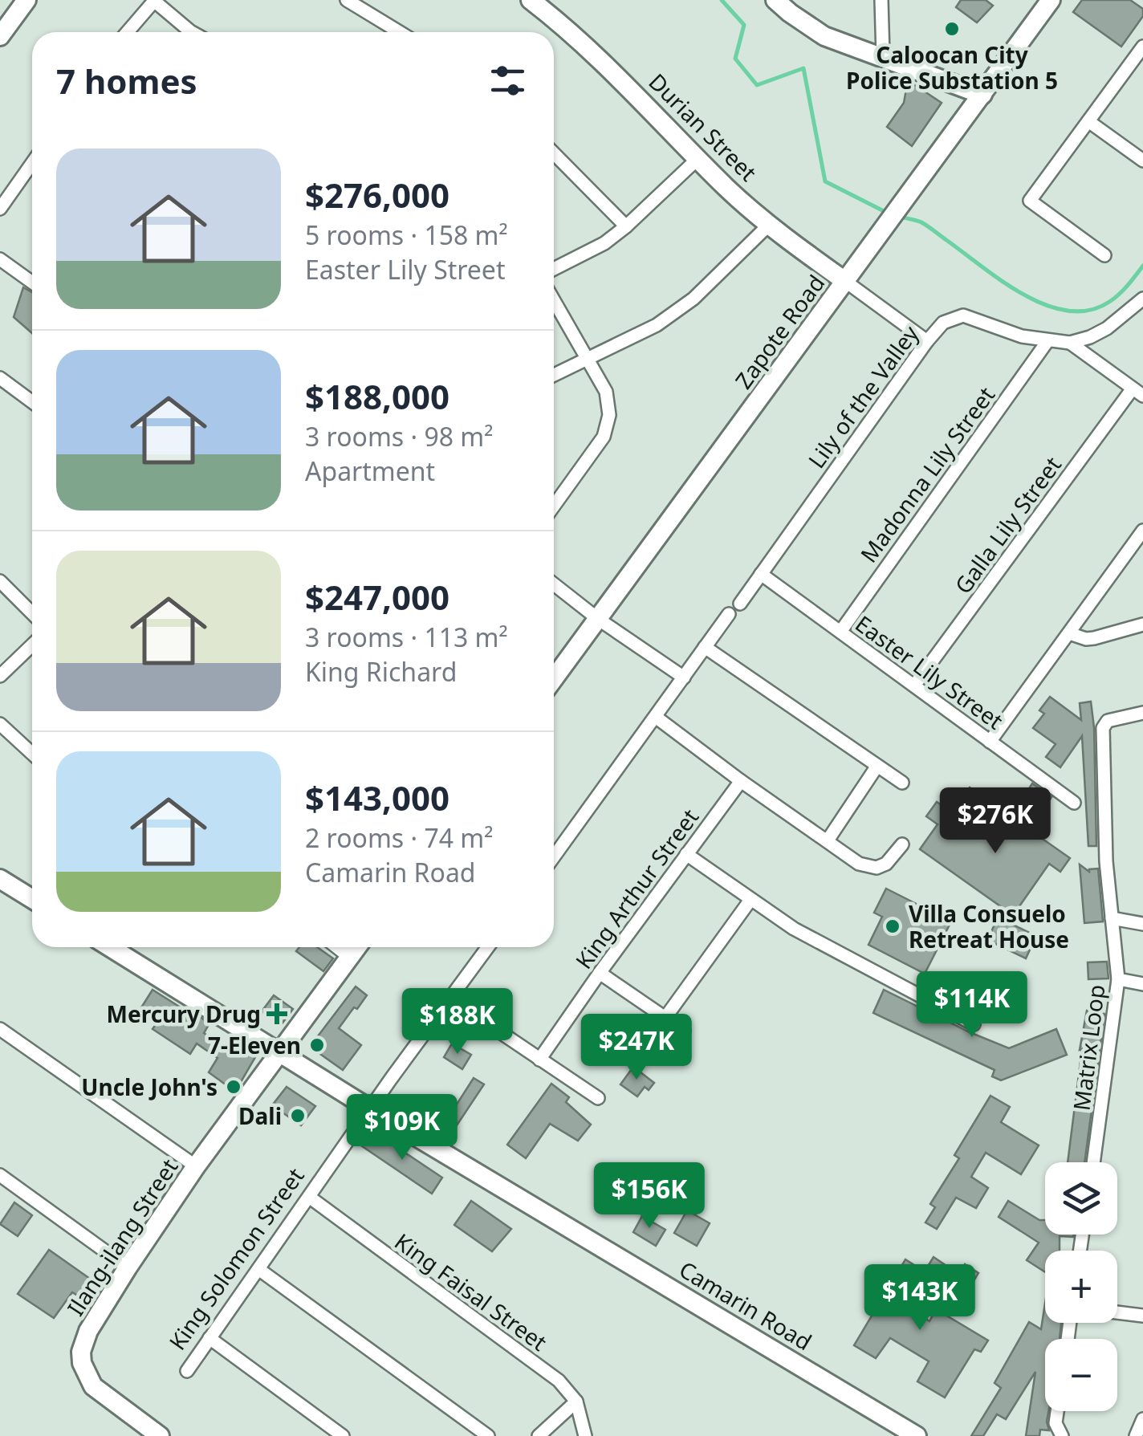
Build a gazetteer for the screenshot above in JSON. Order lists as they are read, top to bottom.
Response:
{
  "streets": {
    "main road": [
      "Durian Street",
      "Zapote Road",
      "Ilang-ilang Street",
      "Camarin Road"
    ],
    "street": [
      "Lily of the Valley",
      "Madonna Lily Street",
      "Galla Lily Street",
      "Easter Lily Street",
      "King Arthur Street",
      "Matrix Loop",
      "King Solomon Street",
      "King Faisal Street"
    ]
  },
  "crossings": [
    ["Durian Street", "Zapote Road"],
    ["Lily of the Valley", "Madonna Lily Street"],
    ["Lily of the Valley", "Easter Lily Street"],
    ["Madonna Lily Street", "Easter Lily Street"],
    ["Galla Lily Street", "Easter Lily Street"],
    ["Ilang-ilang Street", "Camarin Road"],
    ["King Solomon Street", "King Faisal Street"],
    ["King Solomon Street", "Camarin Road"]
  ],
  "places": {
    "other": [
      "Caloocan City Police Substation 5",
      "Villa Consuelo Retreat House",
      "7-Eleven",
      "Uncle John's",
      "Dali"
    ],
    "health": ["Mercury Drug"]
  },
  "page": {
    "heading": "7 homes",
    "list": [
      {
        "name": "$276,000",
        "note": "5 rooms · 158 m² · Easter Lily Street"
      },
      {
        "name": "$188,000",
        "note": "3 rooms · 98 m² · Apartment"
      },
      {
        "name": "$247,000",
        "note": "3 rooms · 113 m² · King Richard"
      },
      {
        "name": "$143,000",
        "note": "2 rooms · 74 m² · Camarin Road"
      }
    ],
    "price": [
      "$276K",
      "$114K",
      "$188K",
      "$247K",
      "$109K",
      "$156K",
      "$143K"
    ],
    "map_buttons": ["+", "−"]
  }
}
